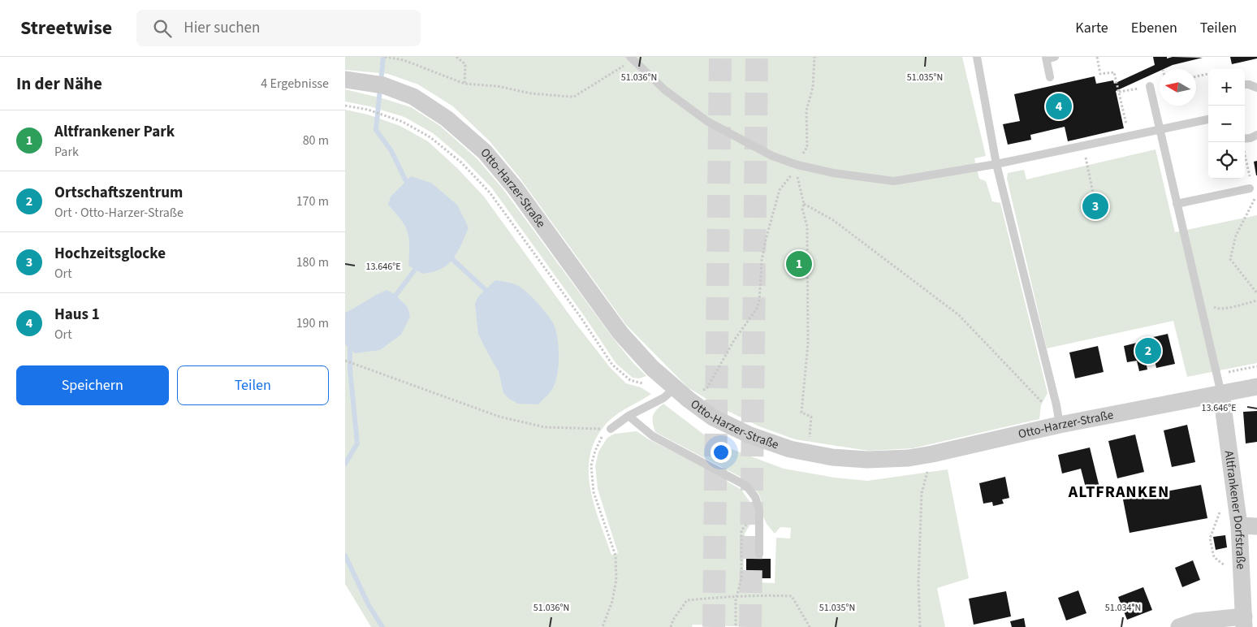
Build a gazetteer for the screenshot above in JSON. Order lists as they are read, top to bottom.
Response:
{
  "streets": {
    "street": ["Otto-Harzer-Straße", "Altfrankener Dorfstraße"]
  },
  "crossings": [
    ["Otto-Harzer-Straße", "Altfrankener Dorfstraße"]
  ],
  "districts": ["ALTFRANKEN"],
  "north": "left",
  "page": {
    "header": "Streetwise",
    "search": "Hier suchen",
    "nav": ["Karte", "Ebenen", "Teilen"],
    "heading": ["In der Nähe", "4 Ergebnisse"],
    "map_buttons": ["+", "−"],
    "pins": [
      "4",
      "3",
      "1",
      "2"
    ],
    "list": [
      {
        "mark": "1",
        "name": "Altfrankener Park",
        "note": "Park",
        "value": "80 m"
      },
      {
        "mark": "2",
        "name": "Ortschaftszentrum",
        "note": "Ort · Otto-Harzer-Straße",
        "value": "170 m"
      },
      {
        "mark": "3",
        "name": "Hochzeitsglocke",
        "note": "Ort",
        "value": "180 m"
      },
      {
        "mark": "4",
        "name": "Haus 1",
        "note": "Ort",
        "value": "190 m"
      }
    ],
    "buttons": ["Speichern", "Teilen"]
  },
  "coordinates": [
    "51.036°N",
    "51.035°N",
    "13.646°E",
    "51.034°N"
  ]
}
